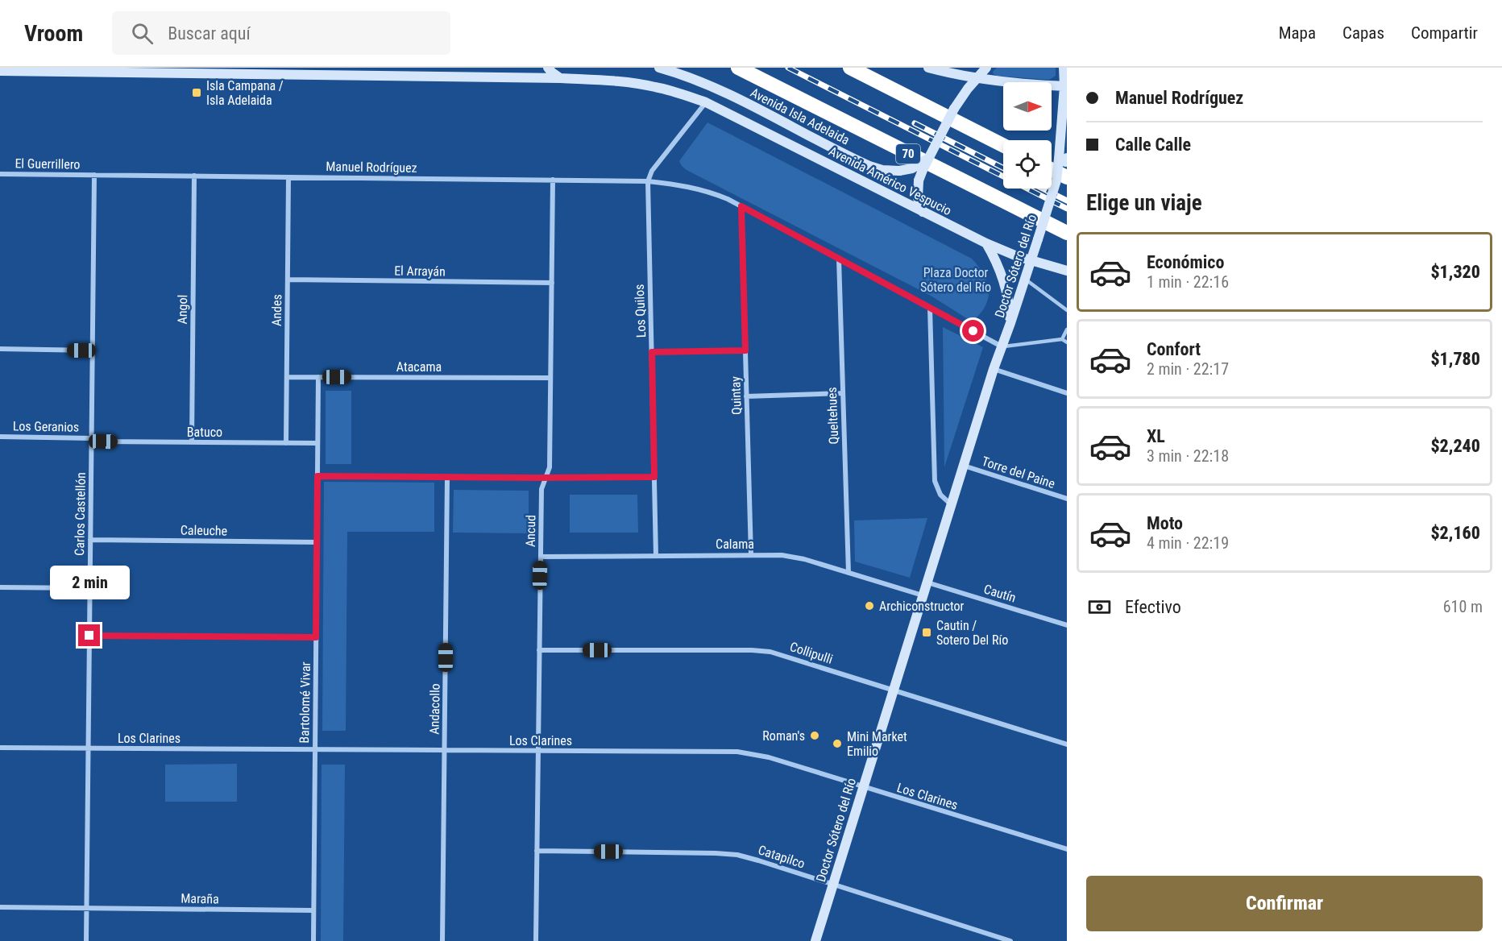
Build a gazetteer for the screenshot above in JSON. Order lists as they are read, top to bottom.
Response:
{
  "streets": {
    "highway": ["70"],
    "main road": ["Avenida Isla Adelaida", "Avenida Américo Vespucio", "Doctor Sótero del Río"],
    "street": [
      "El Guerrillero",
      "Manuel Rodríguez",
      "El Arrayán",
      "Angol",
      "Andes",
      "Los Quilos",
      "Atacama",
      "Quintay",
      "Queltehues",
      "Los Geranios",
      "Batuco",
      "Torre del Paine",
      "Carlos Castellón",
      "Caleuche",
      "Ancud",
      "Calama",
      "Cautín",
      "Collipulli",
      "Bartolomé Vivar",
      "Andacollo",
      "Los Clarines",
      "Catapilco",
      "Maraña"
    ]
  },
  "crossings": [
    ["El Guerrillero", "Manuel Rodríguez"],
    ["El Guerrillero", "Carlos Castellón"],
    ["Manuel Rodríguez", "Doctor Sótero del Río"],
    ["Manuel Rodríguez", "Angol"],
    ["Manuel Rodríguez", "Andes"],
    ["Manuel Rodríguez", "Los Quilos"],
    ["Manuel Rodríguez", "Quintay"],
    ["Manuel Rodríguez", "Queltehues"],
    ["Manuel Rodríguez", "Carlos Castellón"],
    ["Manuel Rodríguez", "Ancud"],
    ["Avenida Américo Vespucio", "Doctor Sótero del Río"],
    ["Doctor Sótero del Río", "Torre del Paine"],
    ["Doctor Sótero del Río", "Calama"],
    ["Doctor Sótero del Río", "Cautín"],
    ["Doctor Sótero del Río", "Collipulli"],
    ["Doctor Sótero del Río", "Los Clarines"],
    ["Doctor Sótero del Río", "Catapilco"],
    ["El Arrayán", "Andes"],
    ["El Arrayán", "Ancud"],
    ["Angol", "Batuco"],
    ["Andes", "Atacama"],
    ["Andes", "Batuco"],
    ["Los Quilos", "Calama"],
    ["Atacama", "Ancud"],
    ["Atacama", "Bartolomé Vivar"],
    ["Quintay", "Calama"],
    ["Queltehues", "Calama"],
    ["Los Geranios", "Batuco"],
    ["Los Geranios", "Carlos Castellón"],
    ["Batuco", "Carlos Castellón"],
    ["Batuco", "Bartolomé Vivar"],
    ["Carlos Castellón", "Caleuche"],
    ["Carlos Castellón", "Los Clarines"],
    ["Carlos Castellón", "Maraña"],
    ["Caleuche", "Bartolomé Vivar"],
    ["Ancud", "Calama"],
    ["Ancud", "Collipulli"],
    ["Ancud", "Los Clarines"],
    ["Ancud", "Catapilco"],
    ["Bartolomé Vivar", "Los Clarines"],
    ["Bartolomé Vivar", "Maraña"],
    ["Andacollo", "Los Clarines"]
  ],
  "parks": ["Plaza Doctor Sótero del Río"],
  "places": {
    "transit": ["Isla Campana / Isla Adelaida", "Cautin / Sotero Del Río"],
    "other": ["Archiconstructor", "Roman's", "Mini Market Emilio"]
  },
  "north": "right",
  "page": {
    "header": "Vroom",
    "search": "Buscar aquí",
    "nav": ["Mapa", "Capas", "Compartir"],
    "banner": ["Manuel Rodríguez", "Calle Calle"],
    "heading": "Elige un viaje",
    "list": [
      {
        "name": "Económico",
        "note": "1 min · 22:16",
        "value": "$1,320"
      },
      {
        "name": "Confort",
        "note": "2 min · 22:17",
        "value": "$1,780"
      },
      {
        "name": "XL",
        "note": "3 min · 22:18",
        "value": "$2,240"
      },
      {
        "name": "Moto",
        "note": "4 min · 22:19",
        "value": "$2,160"
      }
    ],
    "bubble": "2 min",
    "pay": ["Efectivo", "610 m"],
    "buttons": "Confirmar"
  }
}
